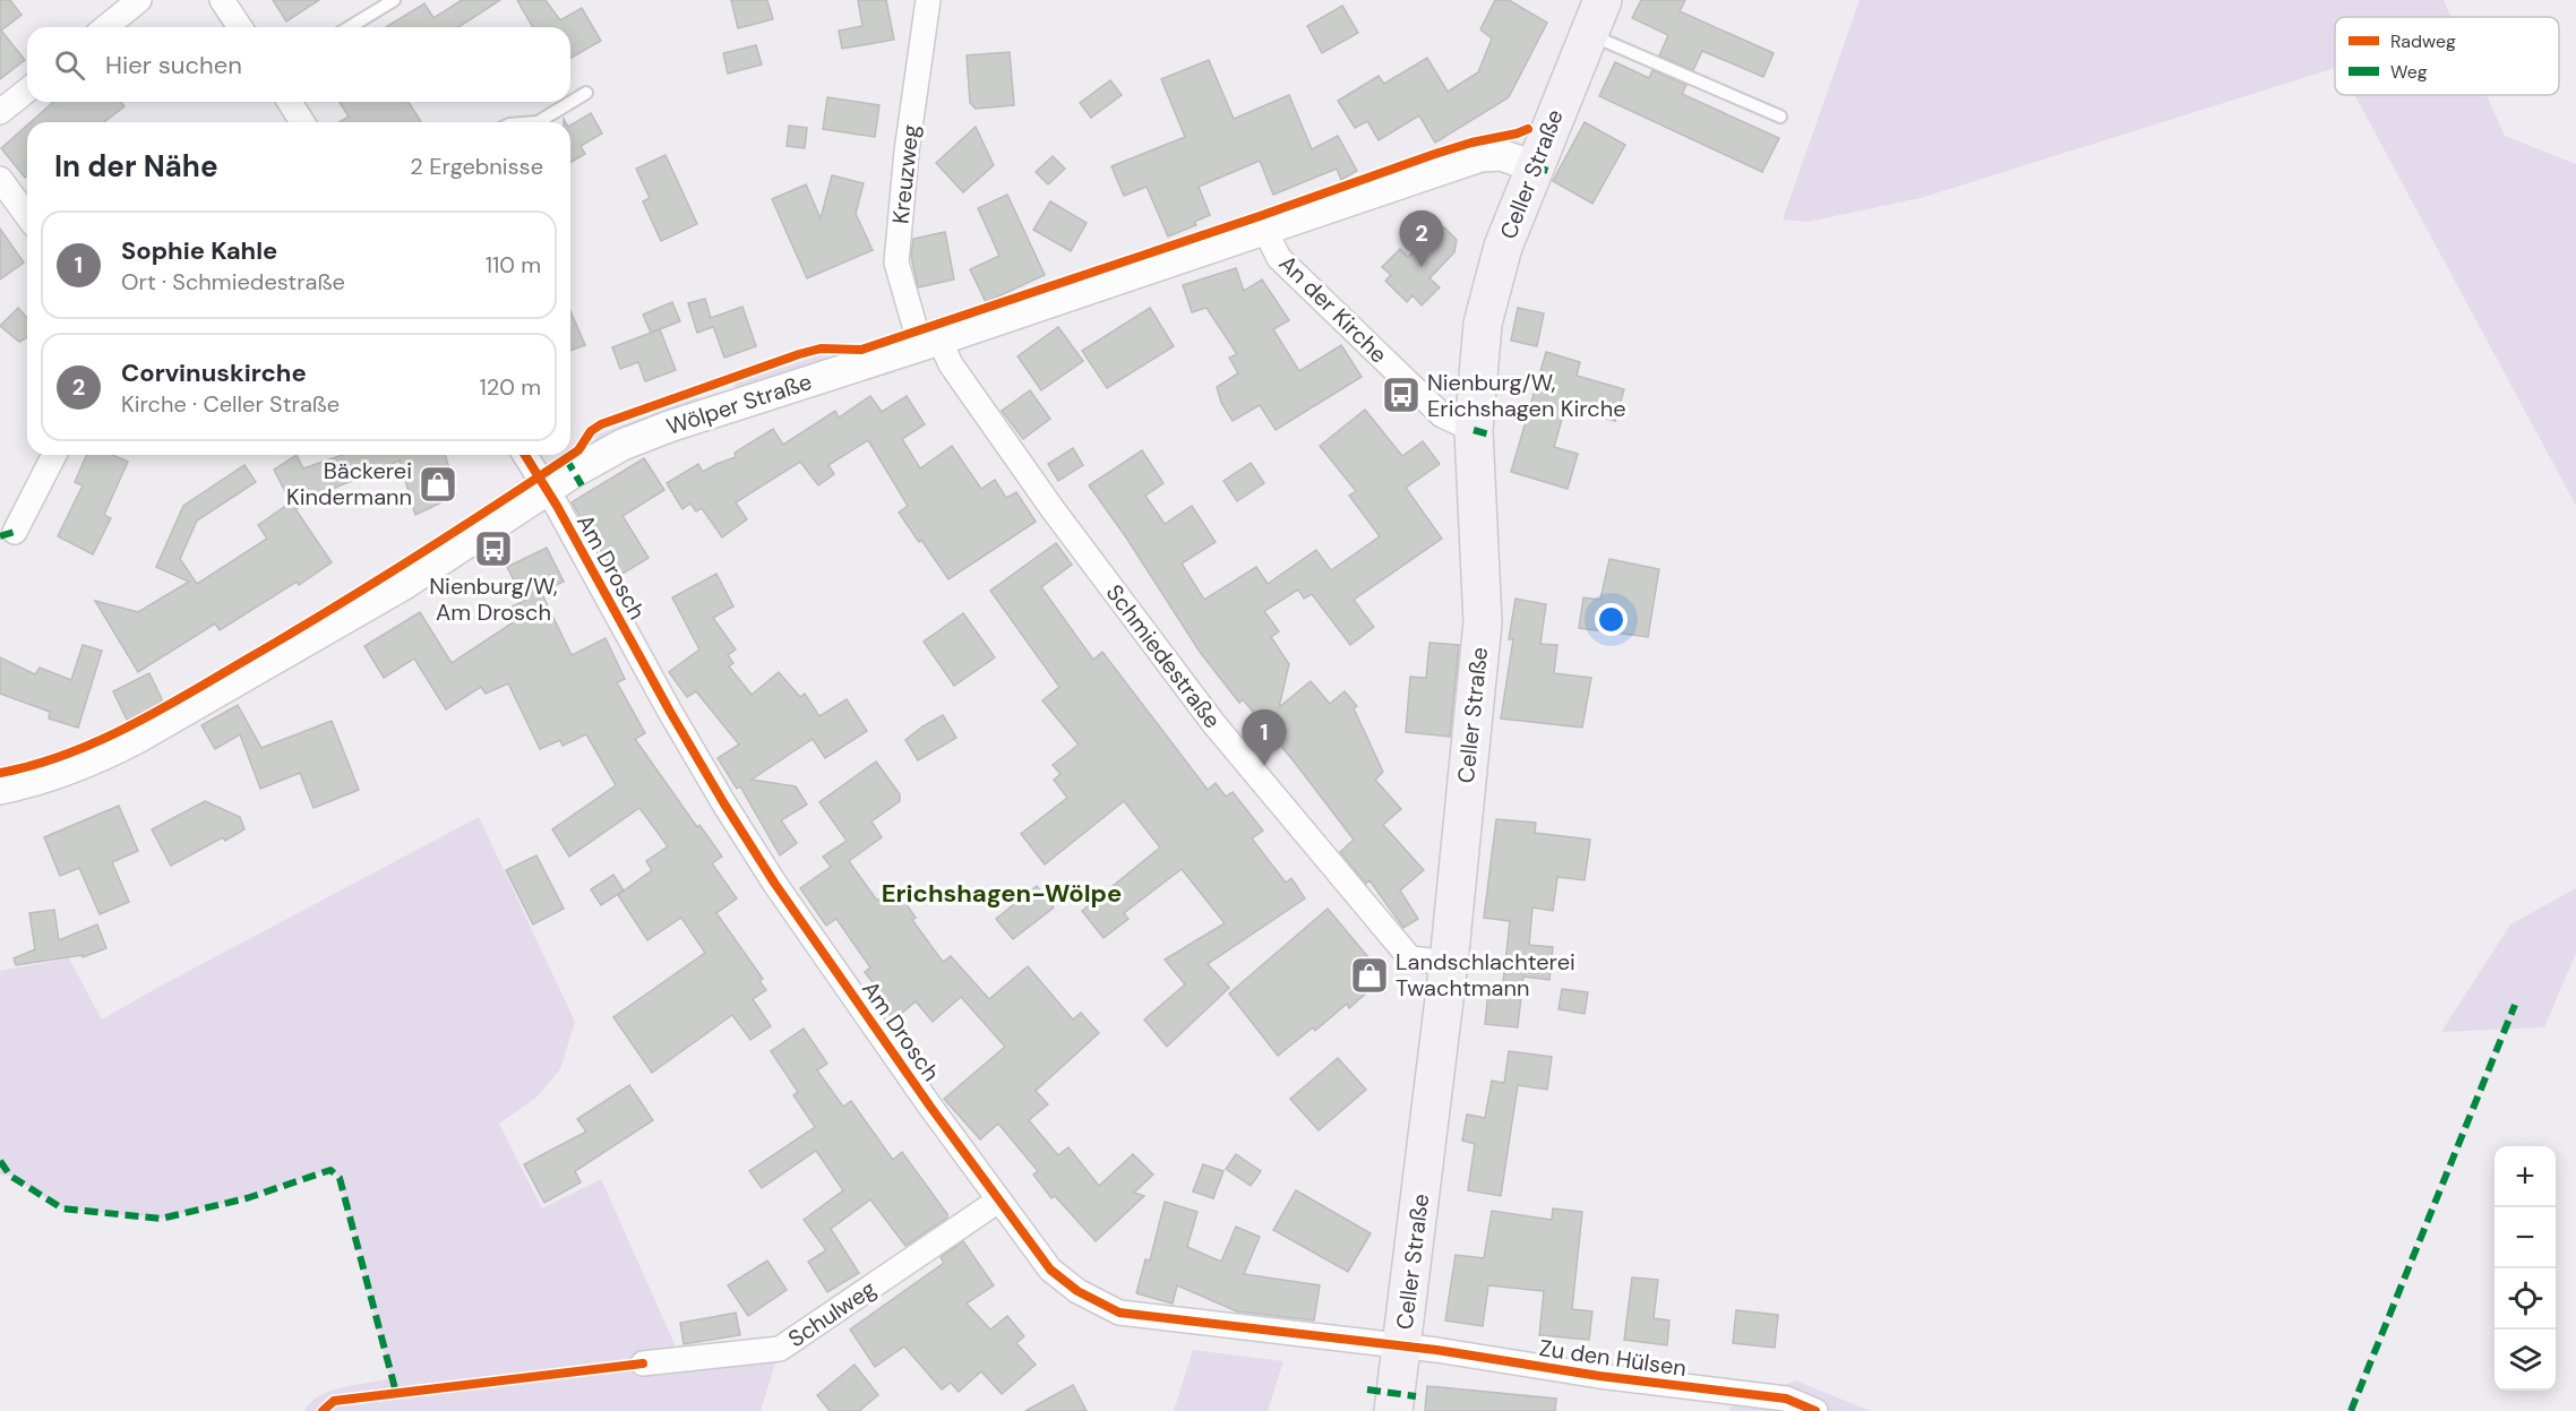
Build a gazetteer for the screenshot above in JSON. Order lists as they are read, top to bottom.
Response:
{
  "streets": {
    "main road": ["Celler Straße"],
    "street": [
      "Kreuzweg",
      "An der Kirche",
      "Wölper Straße",
      "Am Drosch",
      "Schmiedestraße",
      "Schulweg",
      "Zu den Hülsen"
    ]
  },
  "crossings": [
    ["Kreuzweg", "Wölper Straße"],
    ["Kreuzweg", "Schmiedestraße"],
    ["Celler Straße", "An der Kirche"],
    ["Celler Straße", "Wölper Straße"],
    ["Celler Straße", "Am Drosch"],
    ["Celler Straße", "Schmiedestraße"],
    ["Celler Straße", "Zu den Hülsen"],
    ["An der Kirche", "Wölper Straße"],
    ["Wölper Straße", "Am Drosch"],
    ["Wölper Straße", "Schmiedestraße"],
    ["Am Drosch", "Schulweg"],
    ["Am Drosch", "Zu den Hülsen"]
  ],
  "districts": ["Erichshagen-Wölpe"],
  "places": {
    "bus stop": ["Nienburg/W, Erichshagen Kirche", "Nienburg/W, Am Drosch"],
    "shop": ["Bäckerei Kindermann", "Landschlachterei Twachtmann"]
  },
  "legend": ["Radweg", "Weg"],
  "page": {
    "search": "Hier suchen",
    "heading": ["In der Nähe", "2 Ergebnisse"],
    "pins": ["2", "1"],
    "list": [
      {
        "mark": "1",
        "name": "Sophie Kahle",
        "note": "Ort · Schmiedestraße",
        "value": "110 m"
      },
      {
        "mark": "2",
        "name": "Corvinuskirche",
        "note": "Kirche · Celler Straße",
        "value": "120 m"
      }
    ],
    "map_buttons": ["+", "−"]
  }
}
